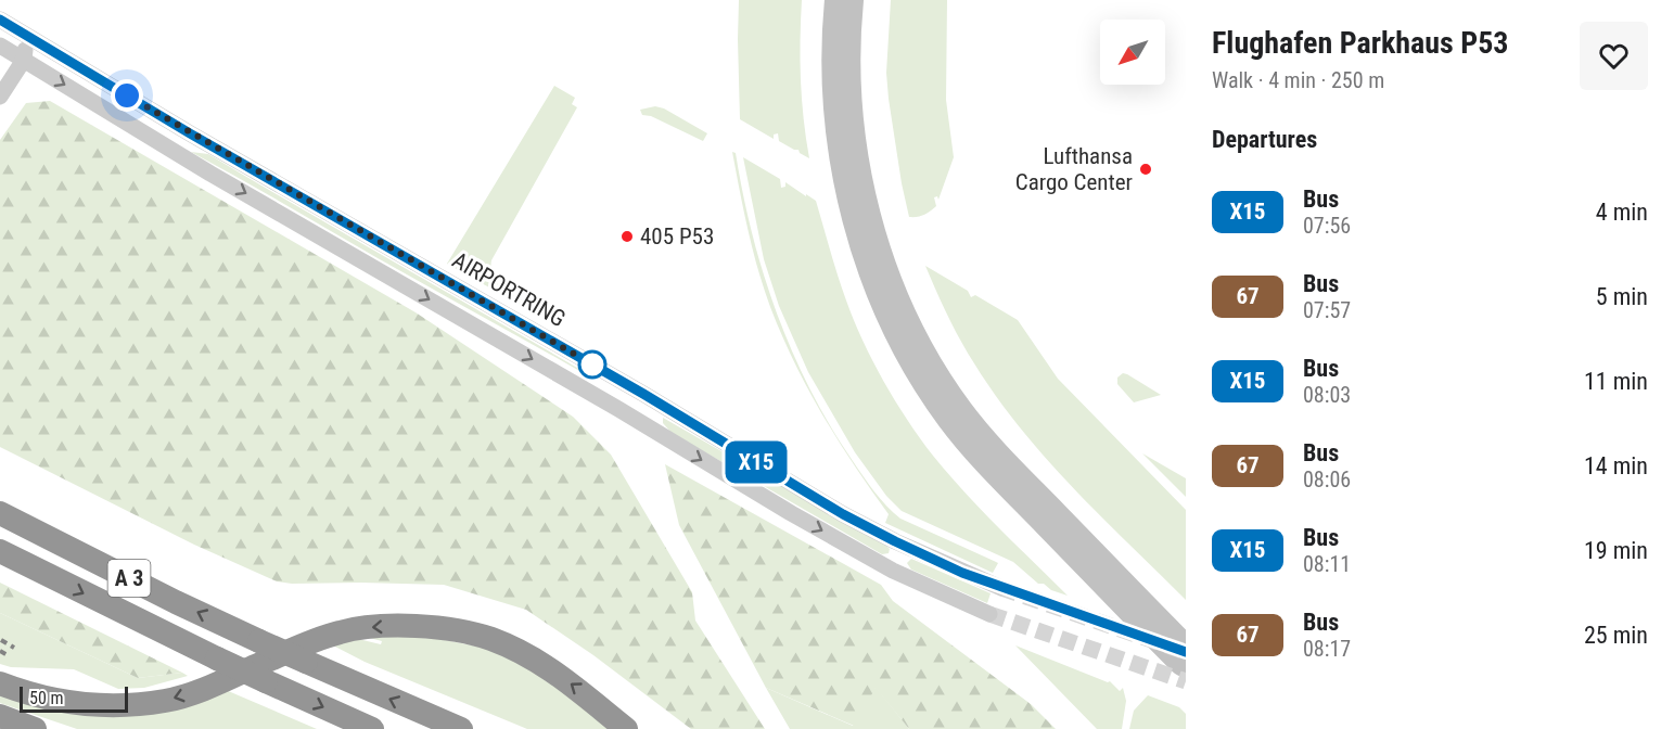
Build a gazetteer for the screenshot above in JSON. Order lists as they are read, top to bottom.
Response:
{
  "streets": {
    "highway": ["A 3"],
    "street": ["AIRPORTRING"]
  },
  "places": ["Lufthansa Cargo Center", "405 P53"],
  "lines": ["bus line X15"],
  "scale_bar": "50 m",
  "north": "bottom left",
  "page": {
    "on_map": "X15",
    "heading": [
      ["Flughafen Parkhaus P53", "Walk · 4 min · 250 m"],
      "Departures"
    ],
    "list": [
      {
        "mark": "X15",
        "name": "Bus",
        "note": "07:56",
        "value": "4 min"
      },
      {
        "mark": "67",
        "name": "Bus",
        "note": "07:57",
        "value": "5 min"
      },
      {
        "mark": "X15",
        "name": "Bus",
        "note": "08:03",
        "value": "11 min"
      },
      {
        "mark": "67",
        "name": "Bus",
        "note": "08:06",
        "value": "14 min"
      },
      {
        "mark": "X15",
        "name": "Bus",
        "note": "08:11",
        "value": "19 min"
      },
      {
        "mark": "67",
        "name": "Bus",
        "note": "08:17",
        "value": "25 min"
      }
    ],
    "scale": "50 m"
  }
}
